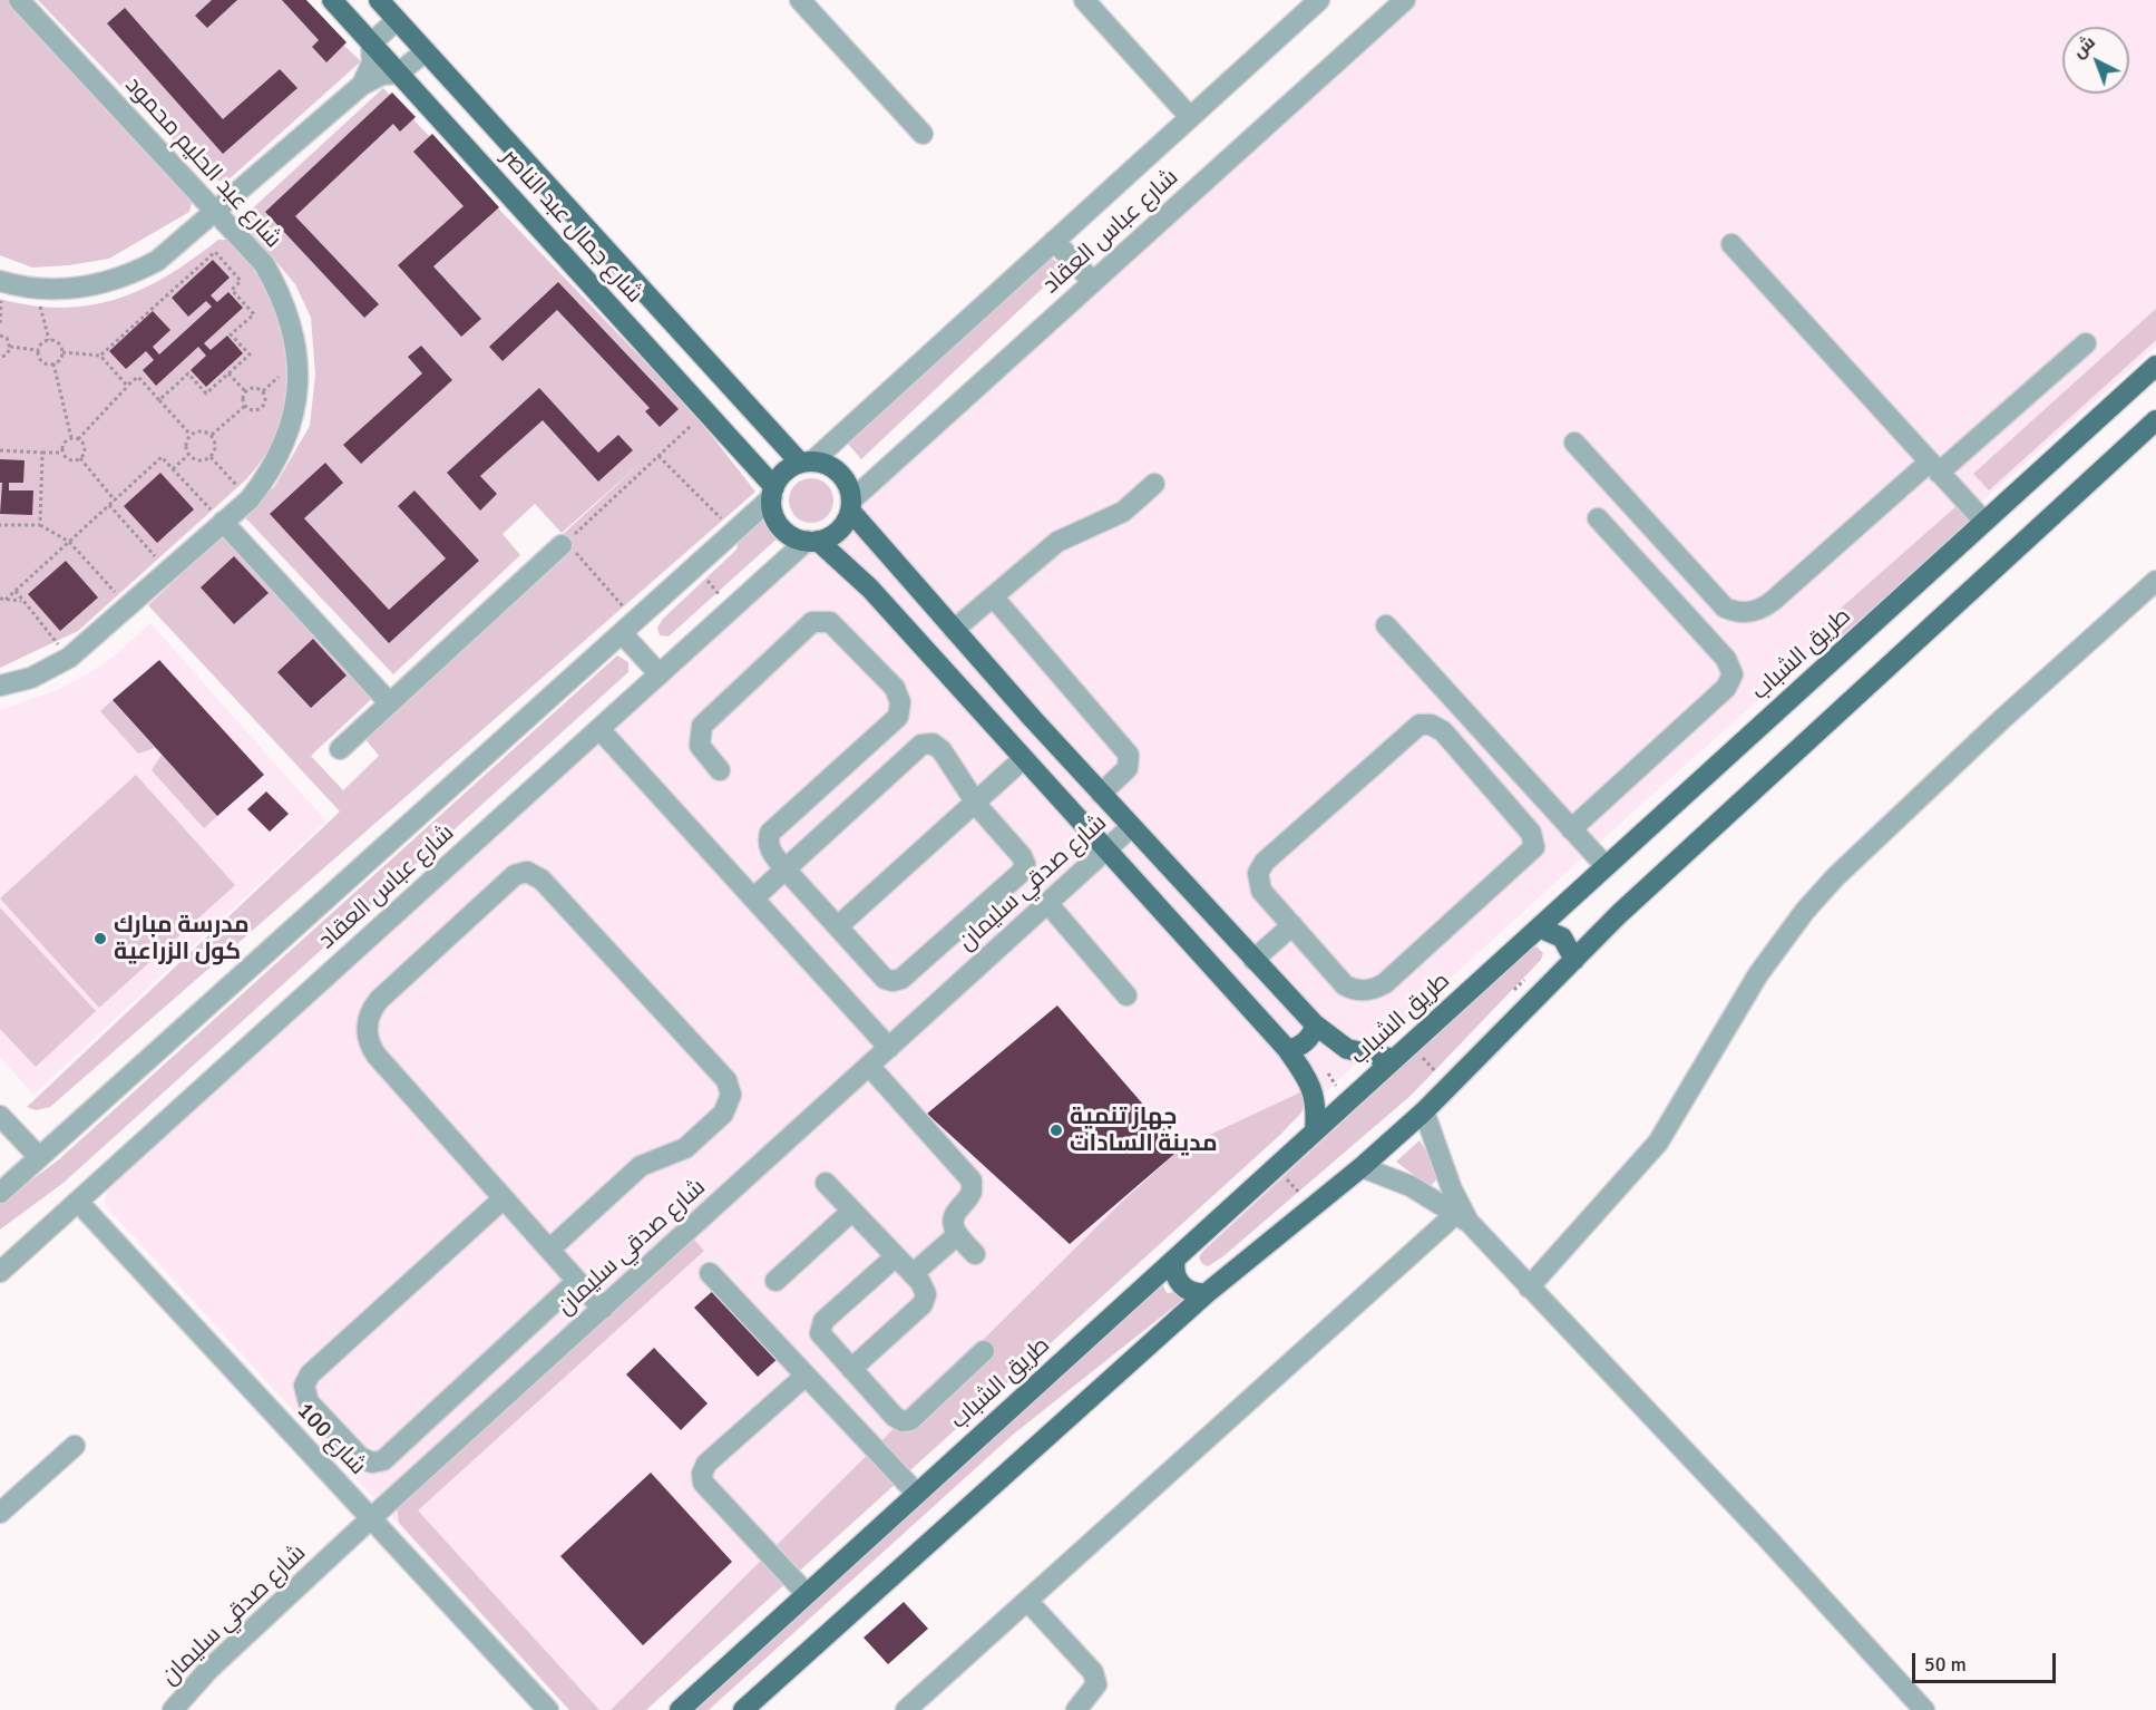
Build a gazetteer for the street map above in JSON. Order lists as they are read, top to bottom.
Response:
{
  "streets": {
    "main road": ["شارع جمال عبد الناصر", "طريق الشباب"],
    "street": [
      "شارع عبد الحليم محمود",
      "شارع عباس العقاد",
      "شارع صدقي سليمان",
      "شارع 100"
    ]
  },
  "crossings": [
    ["شارع جمال عبد الناصر", "شارع عباس العقاد"],
    ["شارع عباس العقاد", "شارع 100"],
    ["شارع صدقي سليمان", "شارع 100"]
  ],
  "places": ["مدرسة مبارك كول الزراعية", "جهاز تنمية مدينة السادات"],
  "scale_bar": "50 m",
  "north": "top left"
}
